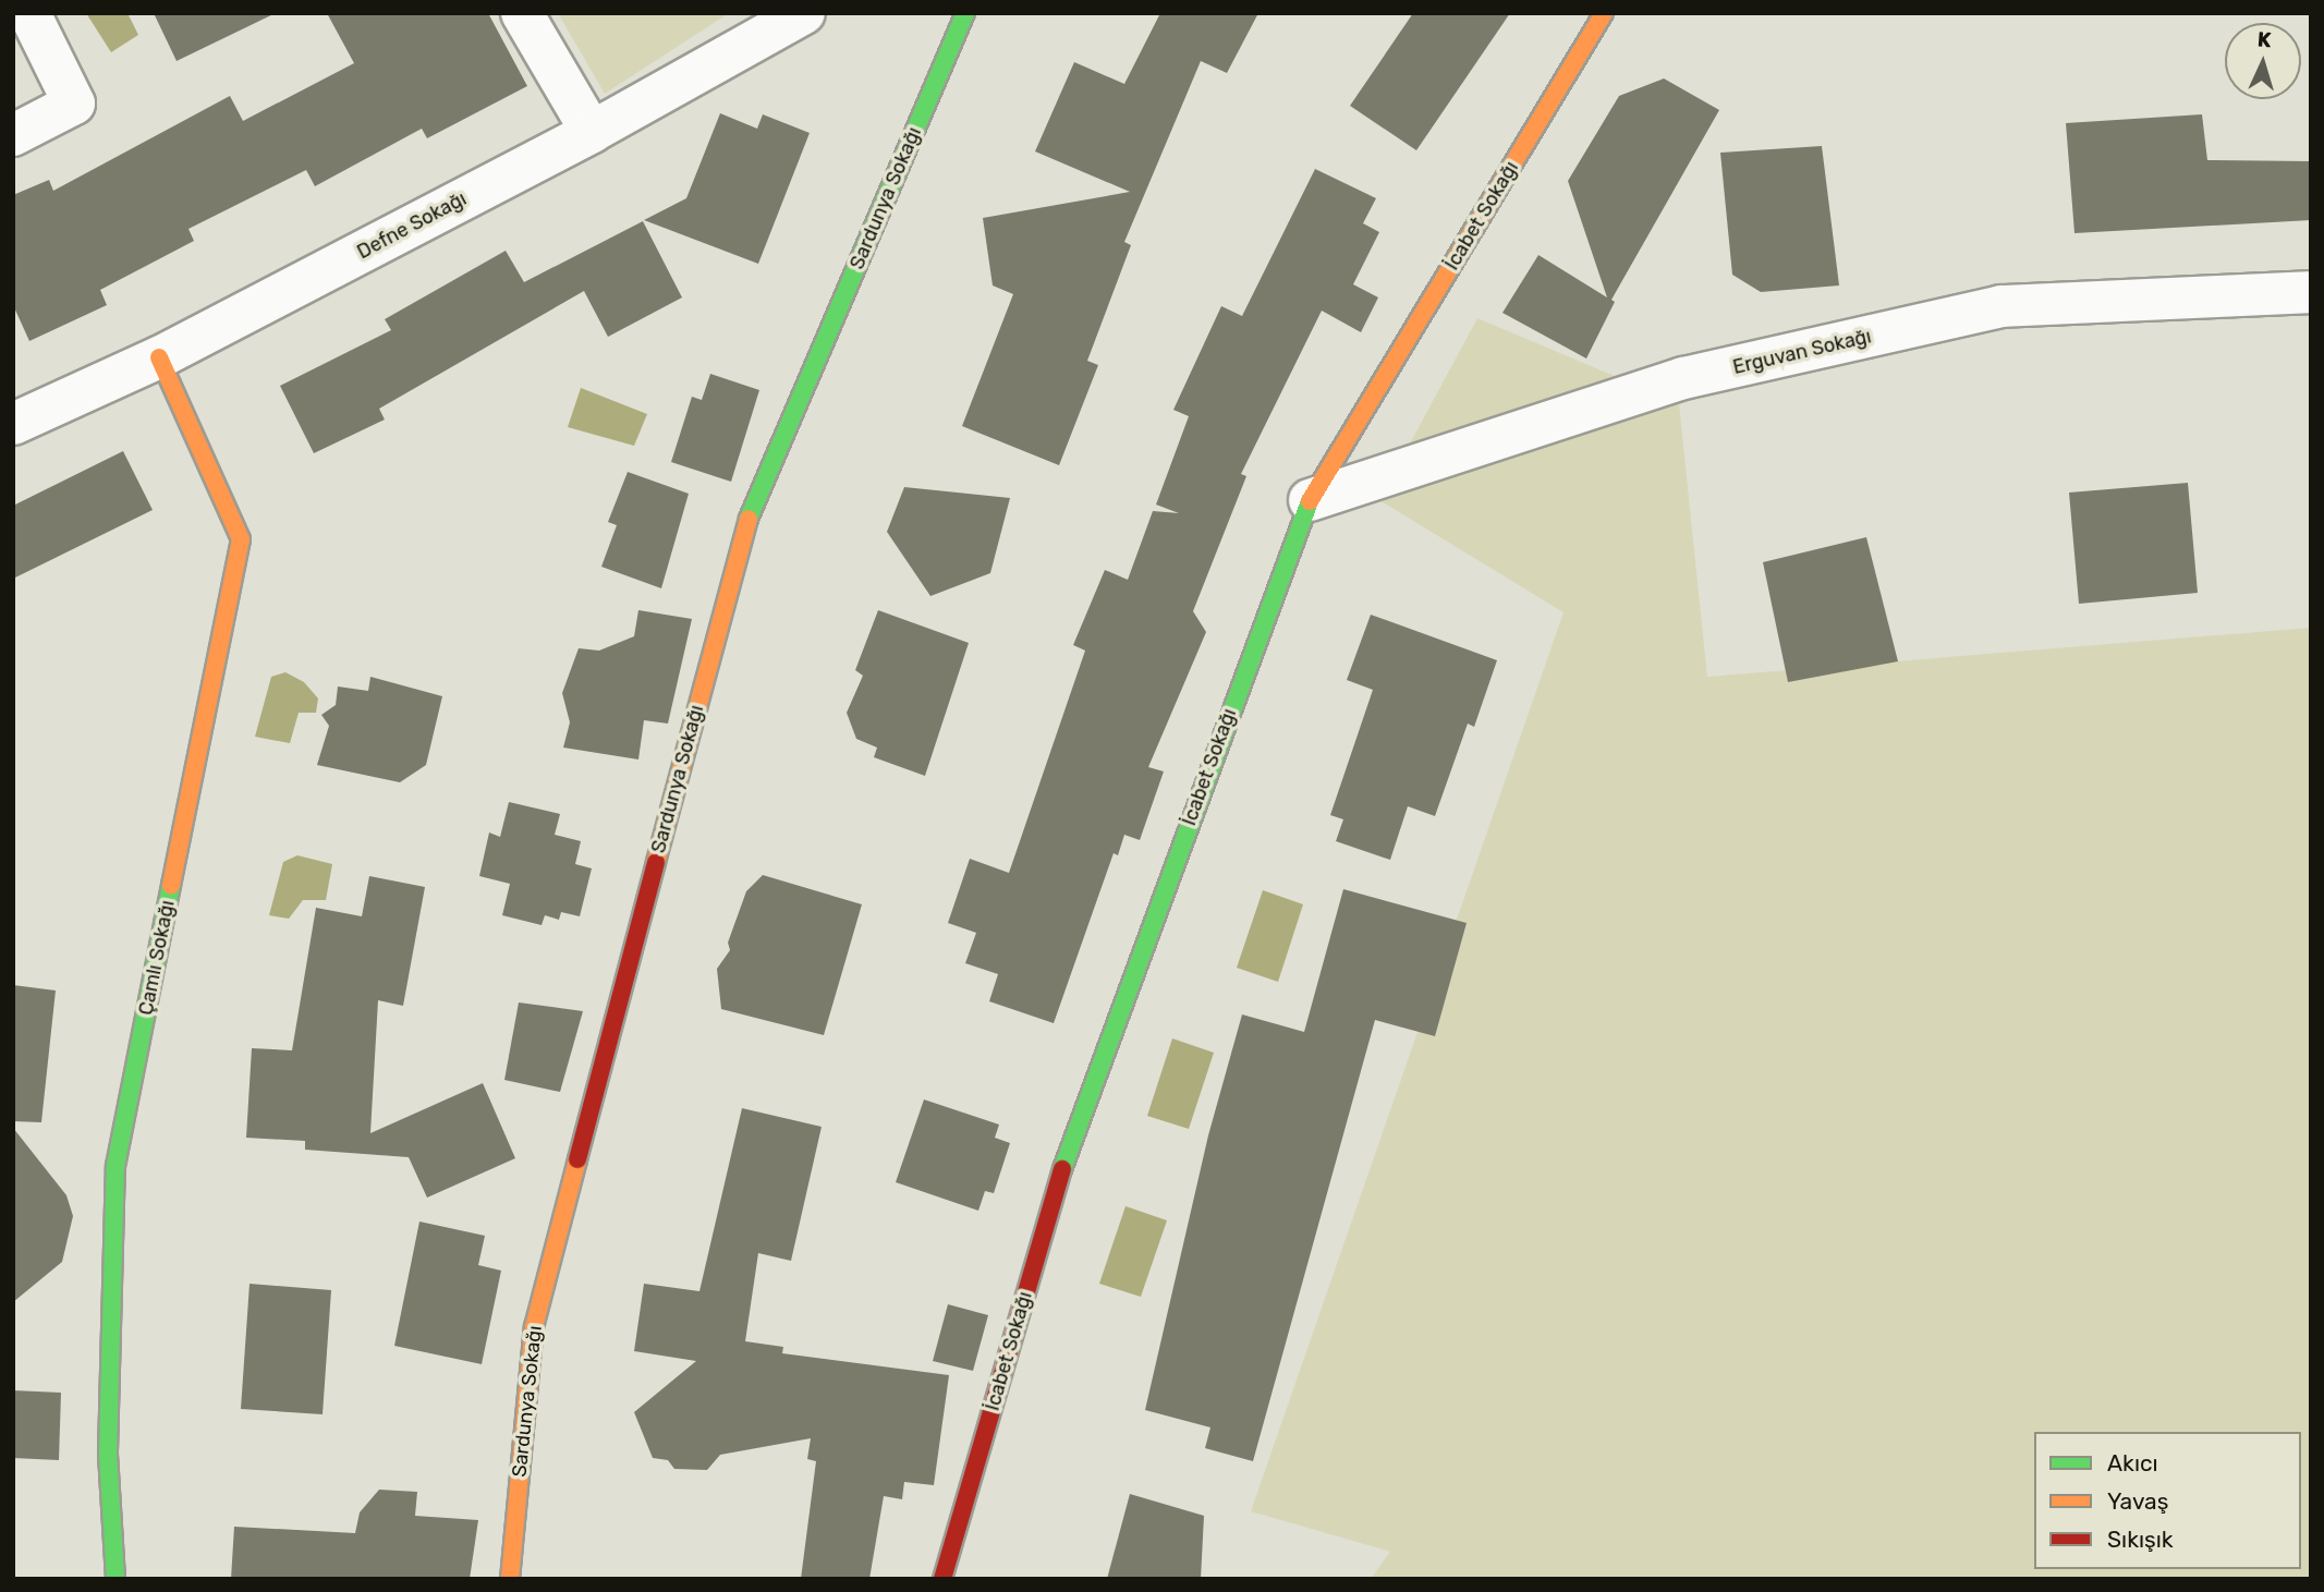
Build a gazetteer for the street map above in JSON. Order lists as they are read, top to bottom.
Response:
{
  "streets": {
    "street": [
      "Sardunya Sokağı",
      "İcabet Sokağı",
      "Defne Sokağı",
      "Erguvan Sokağı",
      "Çamlı Sokağı"
    ]
  },
  "crossings": [
    ["İcabet Sokağı", "Erguvan Sokağı"],
    ["Defne Sokağı", "Çamlı Sokağı"]
  ],
  "legend": ["Akıcı", "Yavaş", "Sıkışık"],
  "north": "top"
}
